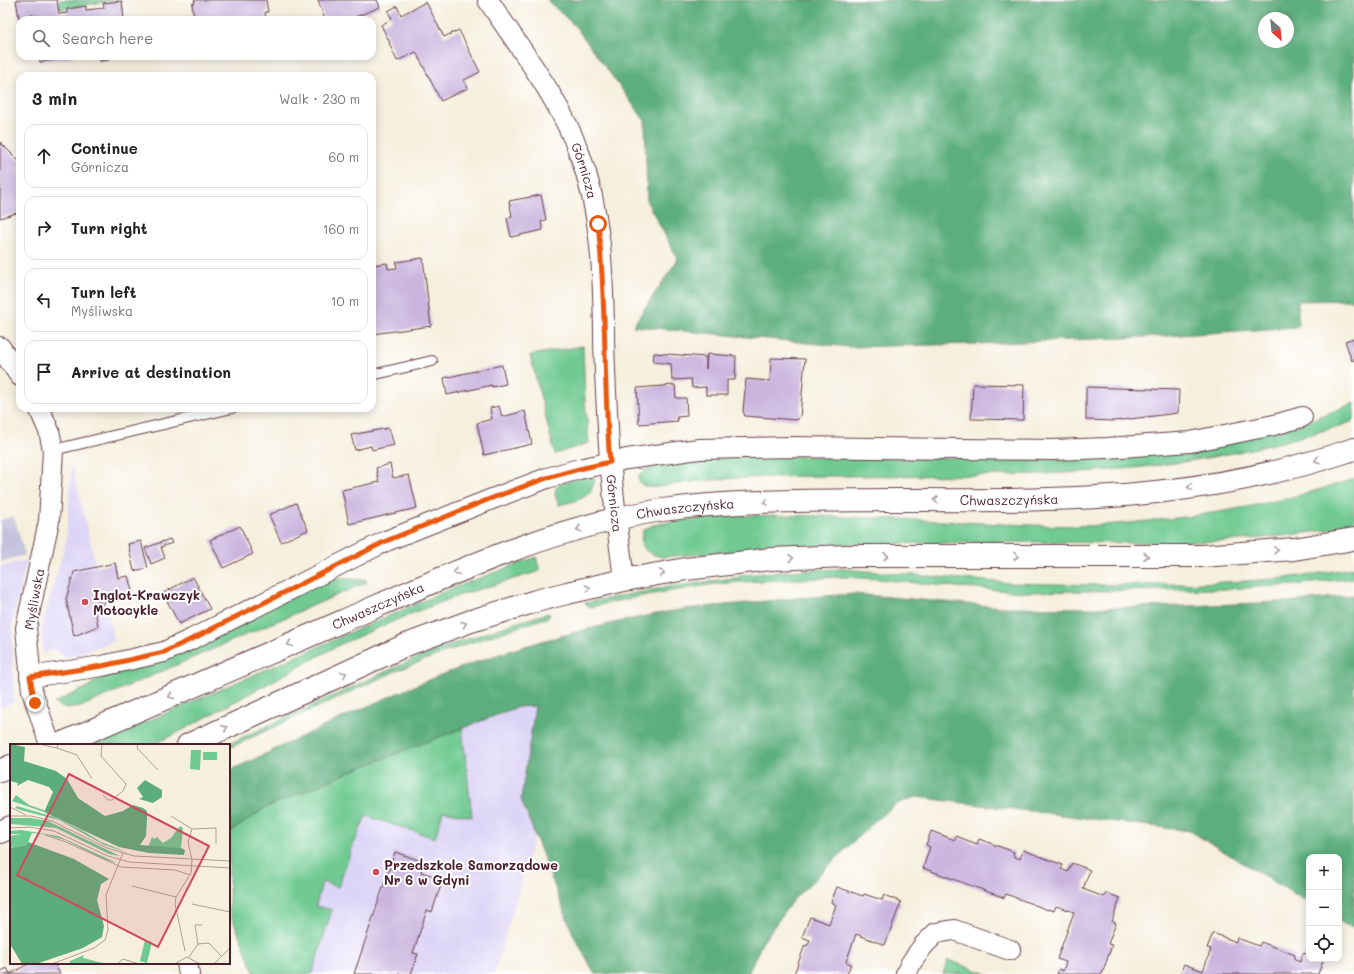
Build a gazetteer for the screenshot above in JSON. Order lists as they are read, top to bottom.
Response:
{
  "streets": {
    "main road": ["Chwaszczyńska"],
    "street": ["Górnicza", "Myśliwska"]
  },
  "crossings": [
    ["Górnicza", "Chwaszczyńska"]
  ],
  "places": ["Inglot-Krawczyk Motocykle", "Przedszkole Samorządowe Nr 6 w Gdyni"],
  "north": "bottom right",
  "page": {
    "search": "Search here",
    "heading": ["3 min", "Walk · 230 m"],
    "list": [
      ["Continue", "Górnicza", "60 m"],
      ["Turn right", "160 m"],
      ["Turn left", "Myśliwska", "10 m"],
      "Arrive at destination"
    ],
    "map_buttons": ["+", "−"]
  }
}
